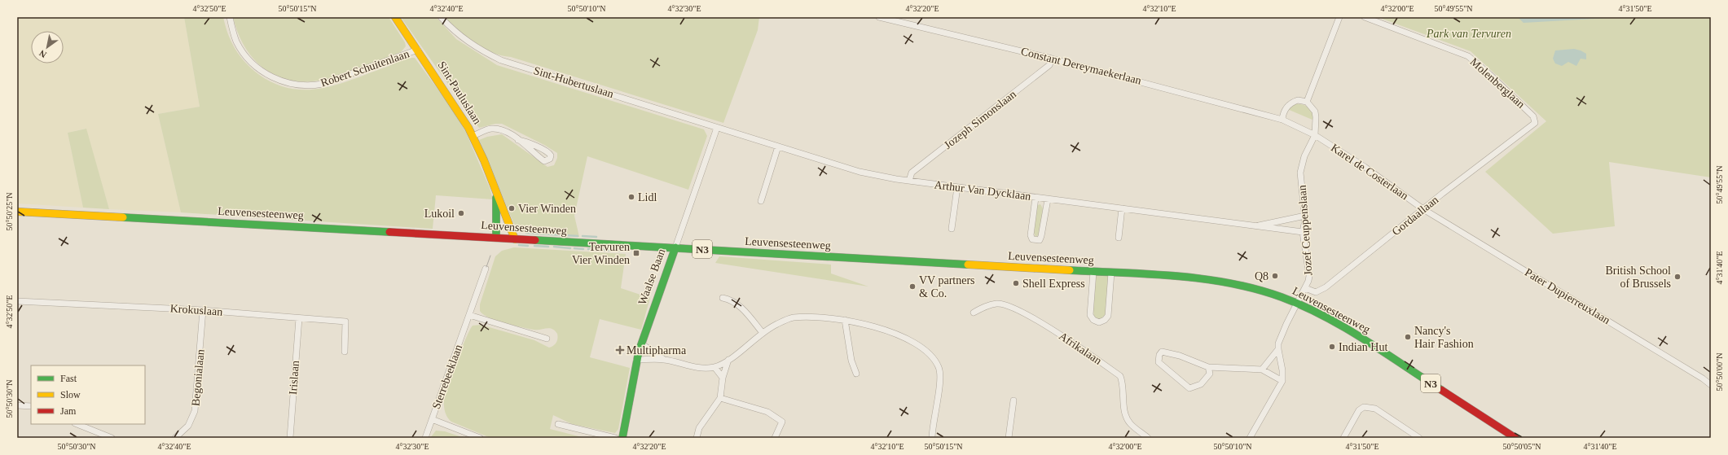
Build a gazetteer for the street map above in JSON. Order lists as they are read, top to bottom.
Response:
{
  "streets": {
    "main road": [
      "Sint-Pauluslaan",
      "Leuvensesteenweg",
      "N3",
      "Waalse Baan"
    ],
    "street": [
      "Constant Dereymaekerlaan",
      "Robert Schuitenlaan",
      "Sint-Hubertuslaan",
      "Molenberglaan",
      "Jozeph Simonslaan",
      "Karel de Costerlaan",
      "Arthur Van Dycklaan",
      "Gordaallaan",
      "Jozef Ceuppenslaan",
      "Pater Dupierreuxlaan",
      "Krokuslaan",
      "Afrikalaan",
      "Sterrebeeklaan",
      "Begonialaan",
      "Irislaan"
    ]
  },
  "crossings": [
    ["Constant Dereymaekerlaan", "Jozeph Simonslaan"],
    ["Constant Dereymaekerlaan", "Karel de Costerlaan"],
    ["Constant Dereymaekerlaan", "Jozef Ceuppenslaan"],
    ["Robert Schuitenlaan", "Sint-Pauluslaan"],
    ["Sint-Hubertuslaan", "Arthur Van Dycklaan"],
    ["Sint-Hubertuslaan", "Waalse Baan"],
    ["Molenberglaan", "Gordaallaan"],
    ["Sint-Pauluslaan", "Leuvensesteenweg"],
    ["Jozeph Simonslaan", "Arthur Van Dycklaan"],
    ["Karel de Costerlaan", "Gordaallaan"],
    ["Karel de Costerlaan", "Jozef Ceuppenslaan"],
    ["Karel de Costerlaan", "Pater Dupierreuxlaan"],
    ["Arthur Van Dycklaan", "Jozef Ceuppenslaan"],
    ["Arthur Van Dycklaan", "Waalse Baan"],
    ["Leuvensesteenweg", "Waalse Baan"],
    ["Gordaallaan", "Jozef Ceuppenslaan"],
    ["Gordaallaan", "Pater Dupierreuxlaan"],
    ["Krokuslaan", "Begonialaan"],
    ["Krokuslaan", "Irislaan"]
  ],
  "parks": ["Park van Tervuren"],
  "places": {
    "other": [
      "Lidl",
      "Vier Winden",
      "Lukoil",
      "Q8",
      "British School of Brussels",
      "Shell Express",
      "VV partners & Co.",
      "Nancy's Hair Fashion",
      "Indian Hut"
    ],
    "transit": ["Tervuren Vier Winden"],
    "health": ["Multipharma"]
  },
  "legend": ["Fast", "Slow", "Jam"],
  "north": "bottom left",
  "coordinates": [
    "4°32'50\"E",
    "50°50'15\"N",
    "4°32'40\"E",
    "50°50'10\"N",
    "4°32'30\"E",
    "4°32'20\"E",
    "4°32'10\"E",
    "4°32'00\"E",
    "50°49'55\"N",
    "4°31'50\"E",
    "50°50'25\"N",
    "4°31'40\"E",
    "50°50'00\"N",
    "50°50'30\"N",
    "50°50'05\"N"
  ]
}
